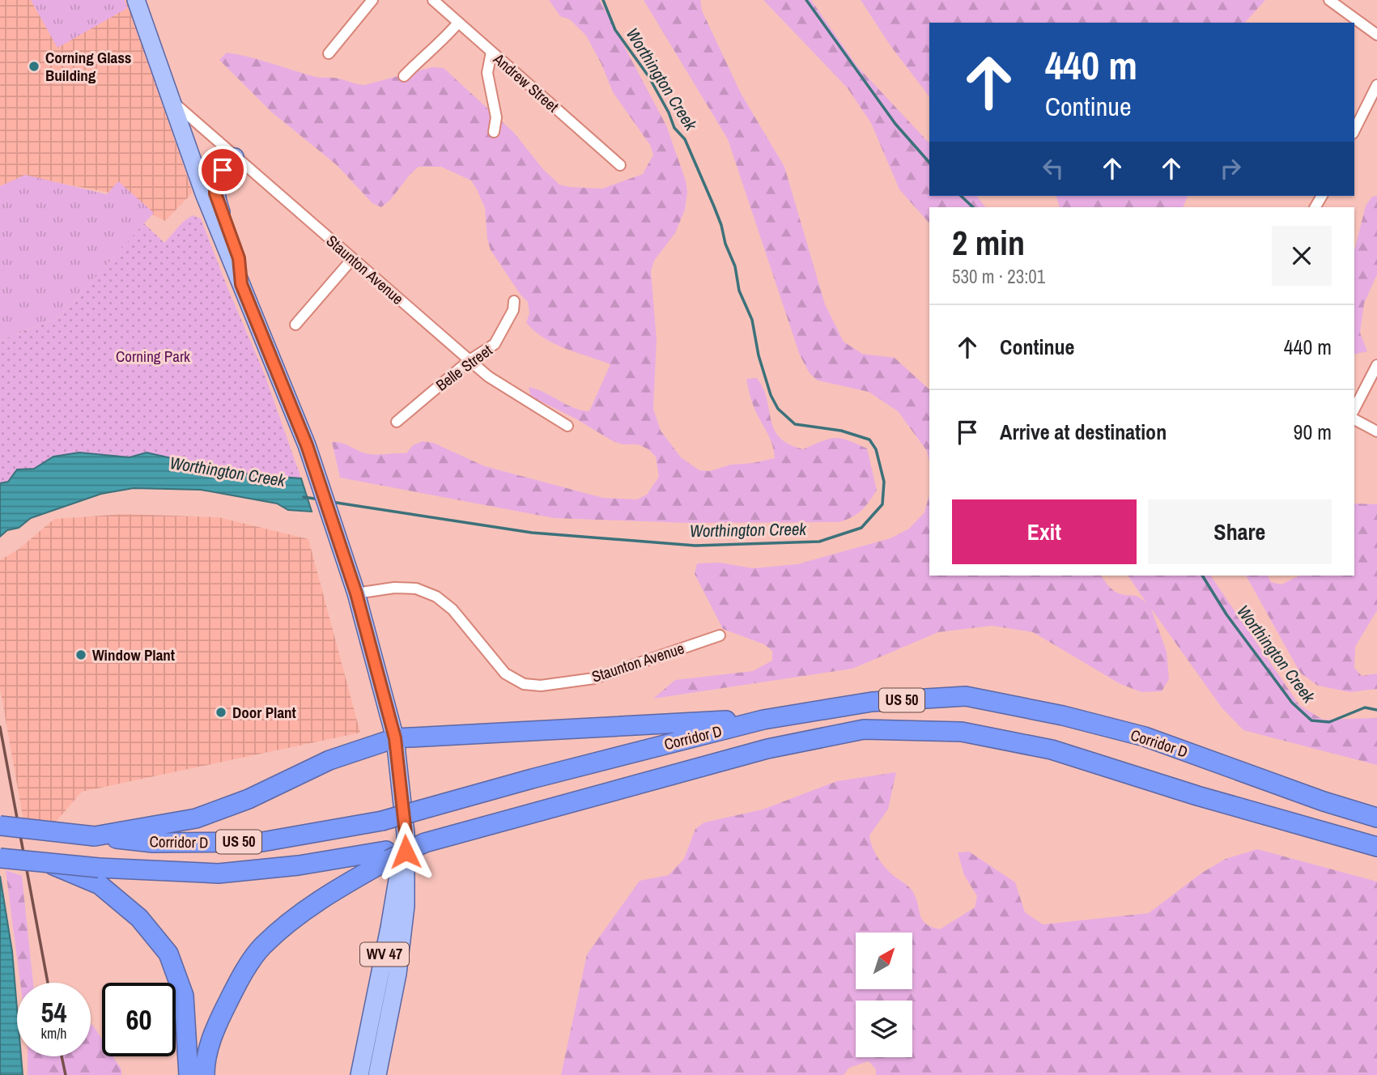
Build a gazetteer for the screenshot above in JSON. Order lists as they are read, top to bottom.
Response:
{
  "streets": {
    "highway": ["US 50", "Corridor D"],
    "main road": ["Staunton Avenue", "WV 47"],
    "street": ["Andrew Street", "Belle Street"]
  },
  "crossings": [
    ["Staunton Avenue", "Belle Street"]
  ],
  "water": ["Worthington Creek"],
  "parks": ["Corning Park"],
  "places": ["Corning Glass Building", "Window Plant", "Door Plant"],
  "north": "top right",
  "page": {
    "turn": ["440 m", "Continue"],
    "heading": ["2 min", "530 m · 23:01"],
    "list": [
      {
        "name": "Continue",
        "value": "440 m"
      },
      {
        "name": "Arrive at destination",
        "value": "90 m"
      }
    ],
    "buttons": ["Exit", "Share"],
    "speed": "54 km/h",
    "limit": "60"
  }
}
